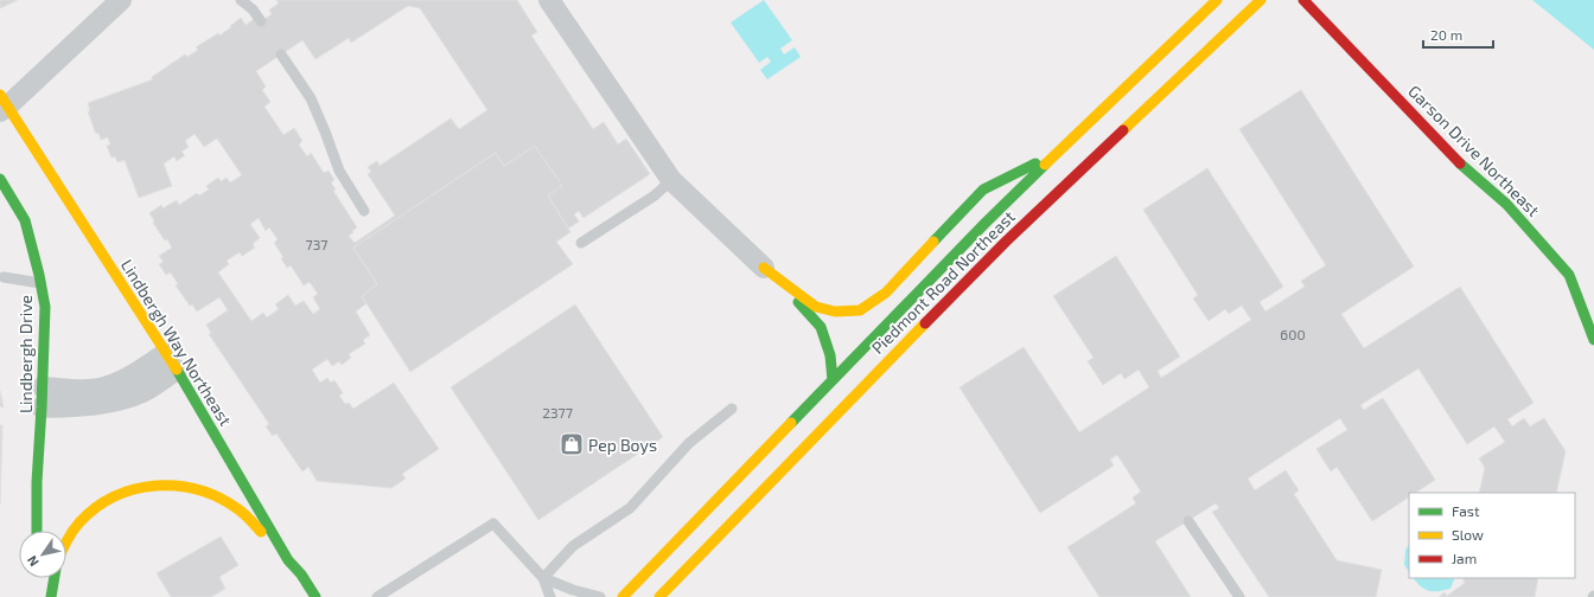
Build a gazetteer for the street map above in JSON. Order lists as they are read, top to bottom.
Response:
{
  "streets": {
    "main road": [
      "Garson Drive Northeast",
      "Piedmont Road Northeast",
      "Lindbergh Way Northeast",
      "Lindbergh Drive"
    ]
  },
  "places": {
    "shop": ["Pep Boys"]
  },
  "house_numbers": ["737", "600", "2377"],
  "legend": ["Fast", "Slow", "Jam"],
  "scale_bar": "20 m",
  "north": "bottom left"
}
